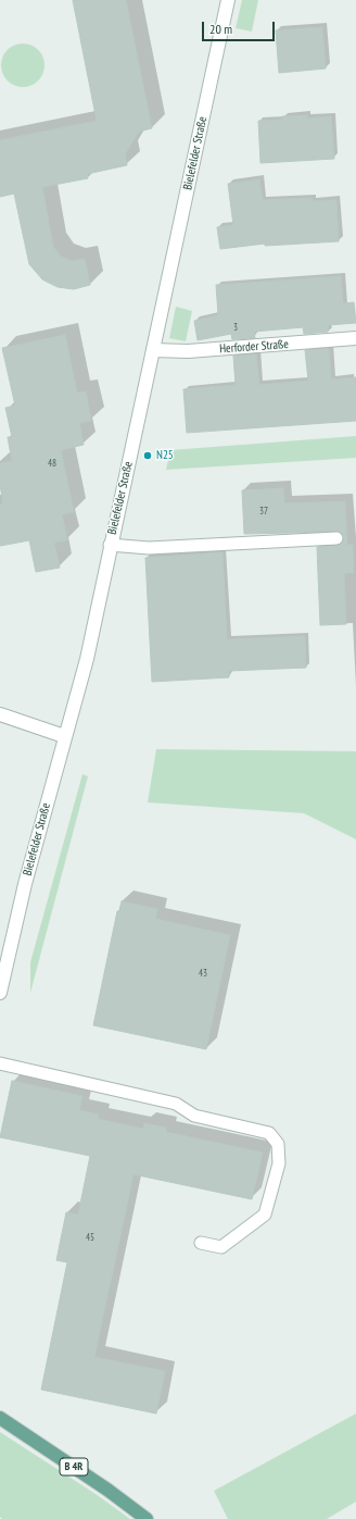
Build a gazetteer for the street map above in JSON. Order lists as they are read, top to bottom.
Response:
{
  "streets": {
    "main road": ["B 4R"],
    "street": ["Bielefelder Straße", "Herforder Straße"]
  },
  "crossings": [
    ["Bielefelder Straße", "Herforder Straße"]
  ],
  "places": ["N25"],
  "house_numbers": [
    "3",
    "48",
    "37",
    "43",
    "45"
  ],
  "scale_bar": "20 m"
}
